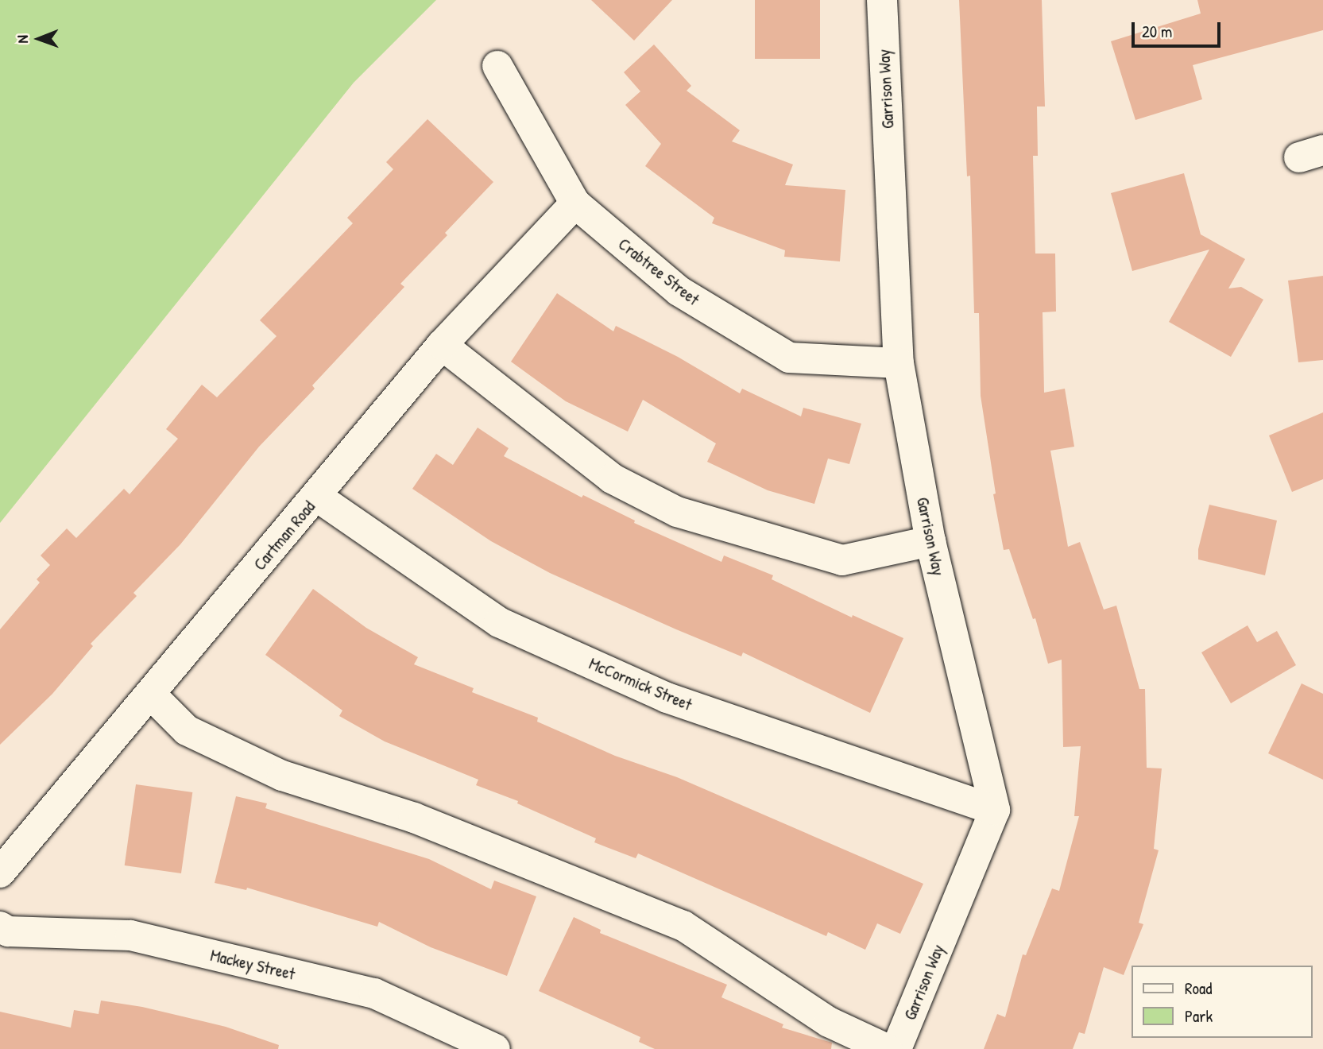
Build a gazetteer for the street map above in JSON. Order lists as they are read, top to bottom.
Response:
{
  "streets": {
    "street": [
      "Garrison Way",
      "Crabtree Street",
      "Cartman Road",
      "McCormick Street",
      "Mackey Street"
    ]
  },
  "crossings": [
    ["Garrison Way", "Crabtree Street"],
    ["Garrison Way", "McCormick Street"],
    ["Crabtree Street", "Cartman Road"],
    ["Cartman Road", "McCormick Street"]
  ],
  "legend": ["Road", "Park"],
  "scale_bar": "20 m",
  "north": "left"
}
